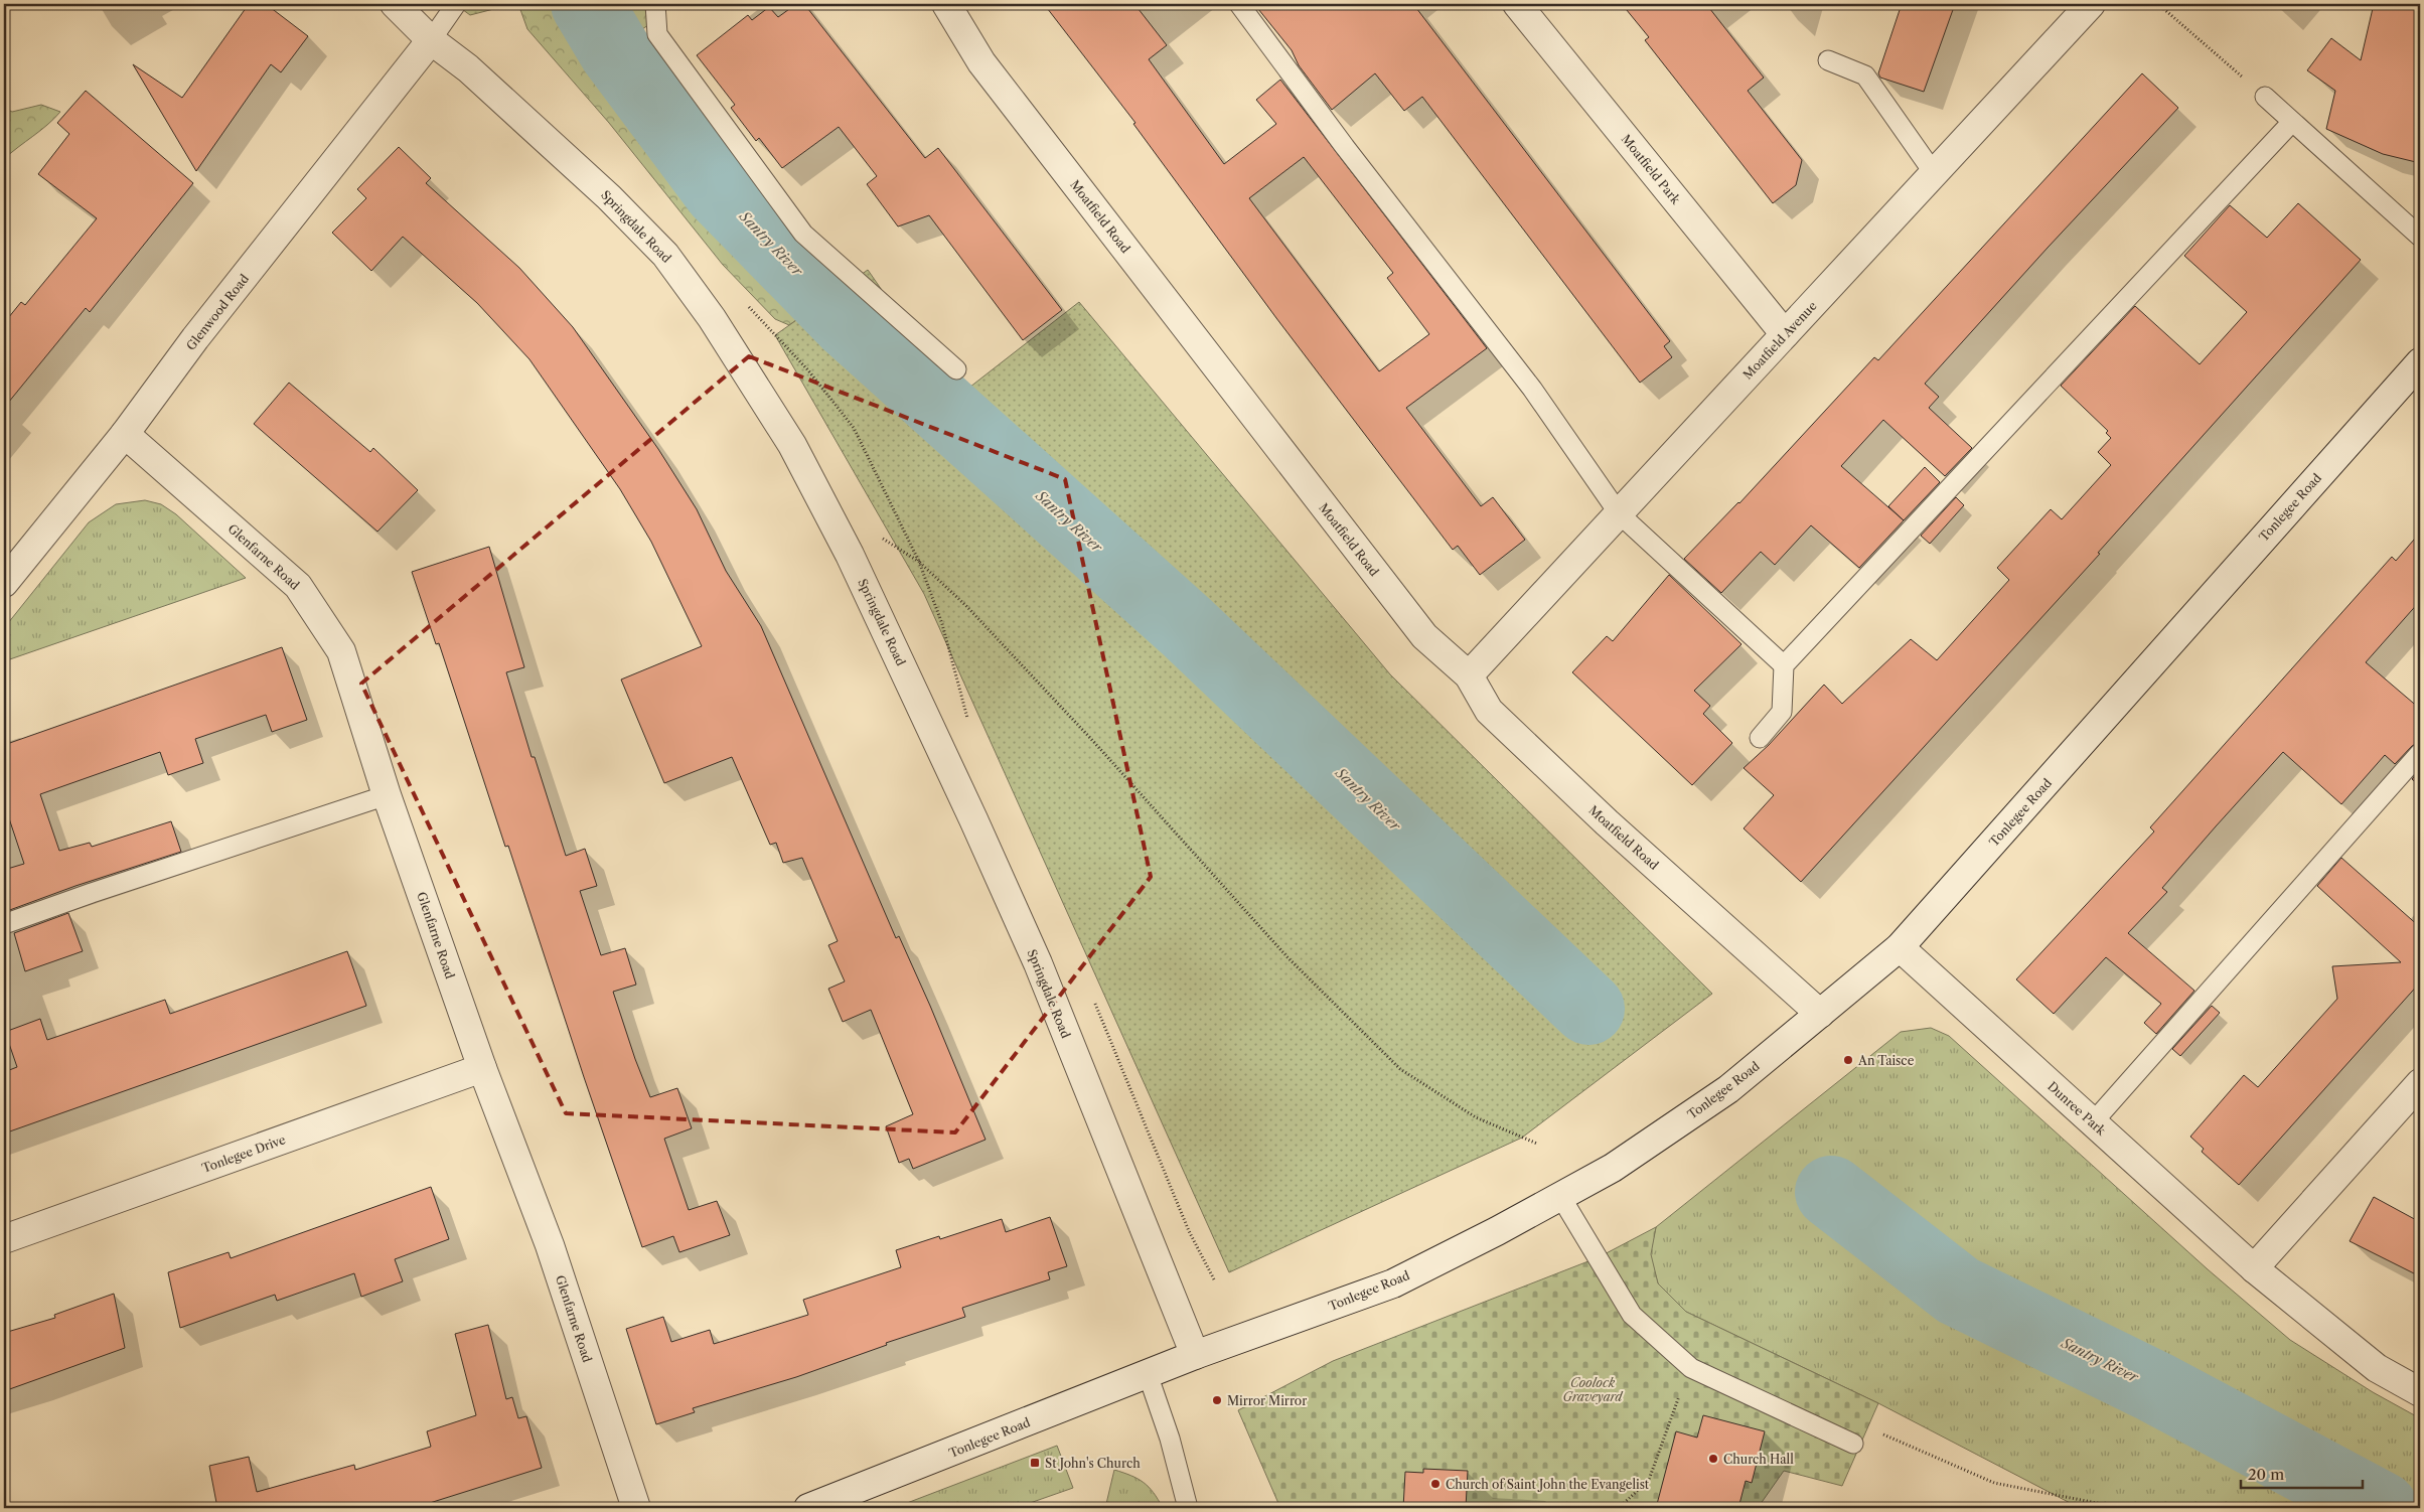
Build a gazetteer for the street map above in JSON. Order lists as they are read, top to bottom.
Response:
{
  "streets": {
    "street": [
      "Moatfield Park",
      "Moatfield Road",
      "Springdale Road",
      "Glenwood Road",
      "Moatfield Avenue",
      "Tonlegee Road",
      "Glenfarne Road",
      "Dunree Park",
      "Tonlegee Drive"
    ]
  },
  "crossings": [
    ["Moatfield Park", "Moatfield Avenue"],
    ["Moatfield Road", "Moatfield Avenue"],
    ["Moatfield Road", "Tonlegee Road"],
    ["Springdale Road", "Glenwood Road"],
    ["Springdale Road", "Tonlegee Road"],
    ["Glenwood Road", "Glenfarne Road"],
    ["Tonlegee Road", "Dunree Park"],
    ["Glenfarne Road", "Tonlegee Drive"]
  ],
  "water": ["Santry River"],
  "parks": ["Coolock Graveyard"],
  "places": {
    "other": [
      "An Taisce",
      "Mirror Mirror",
      "Church Hall",
      "Church of Saint John the Evangelist"
    ],
    "transit": ["St John's Church"]
  },
  "scale_bar": "20 m"
}
